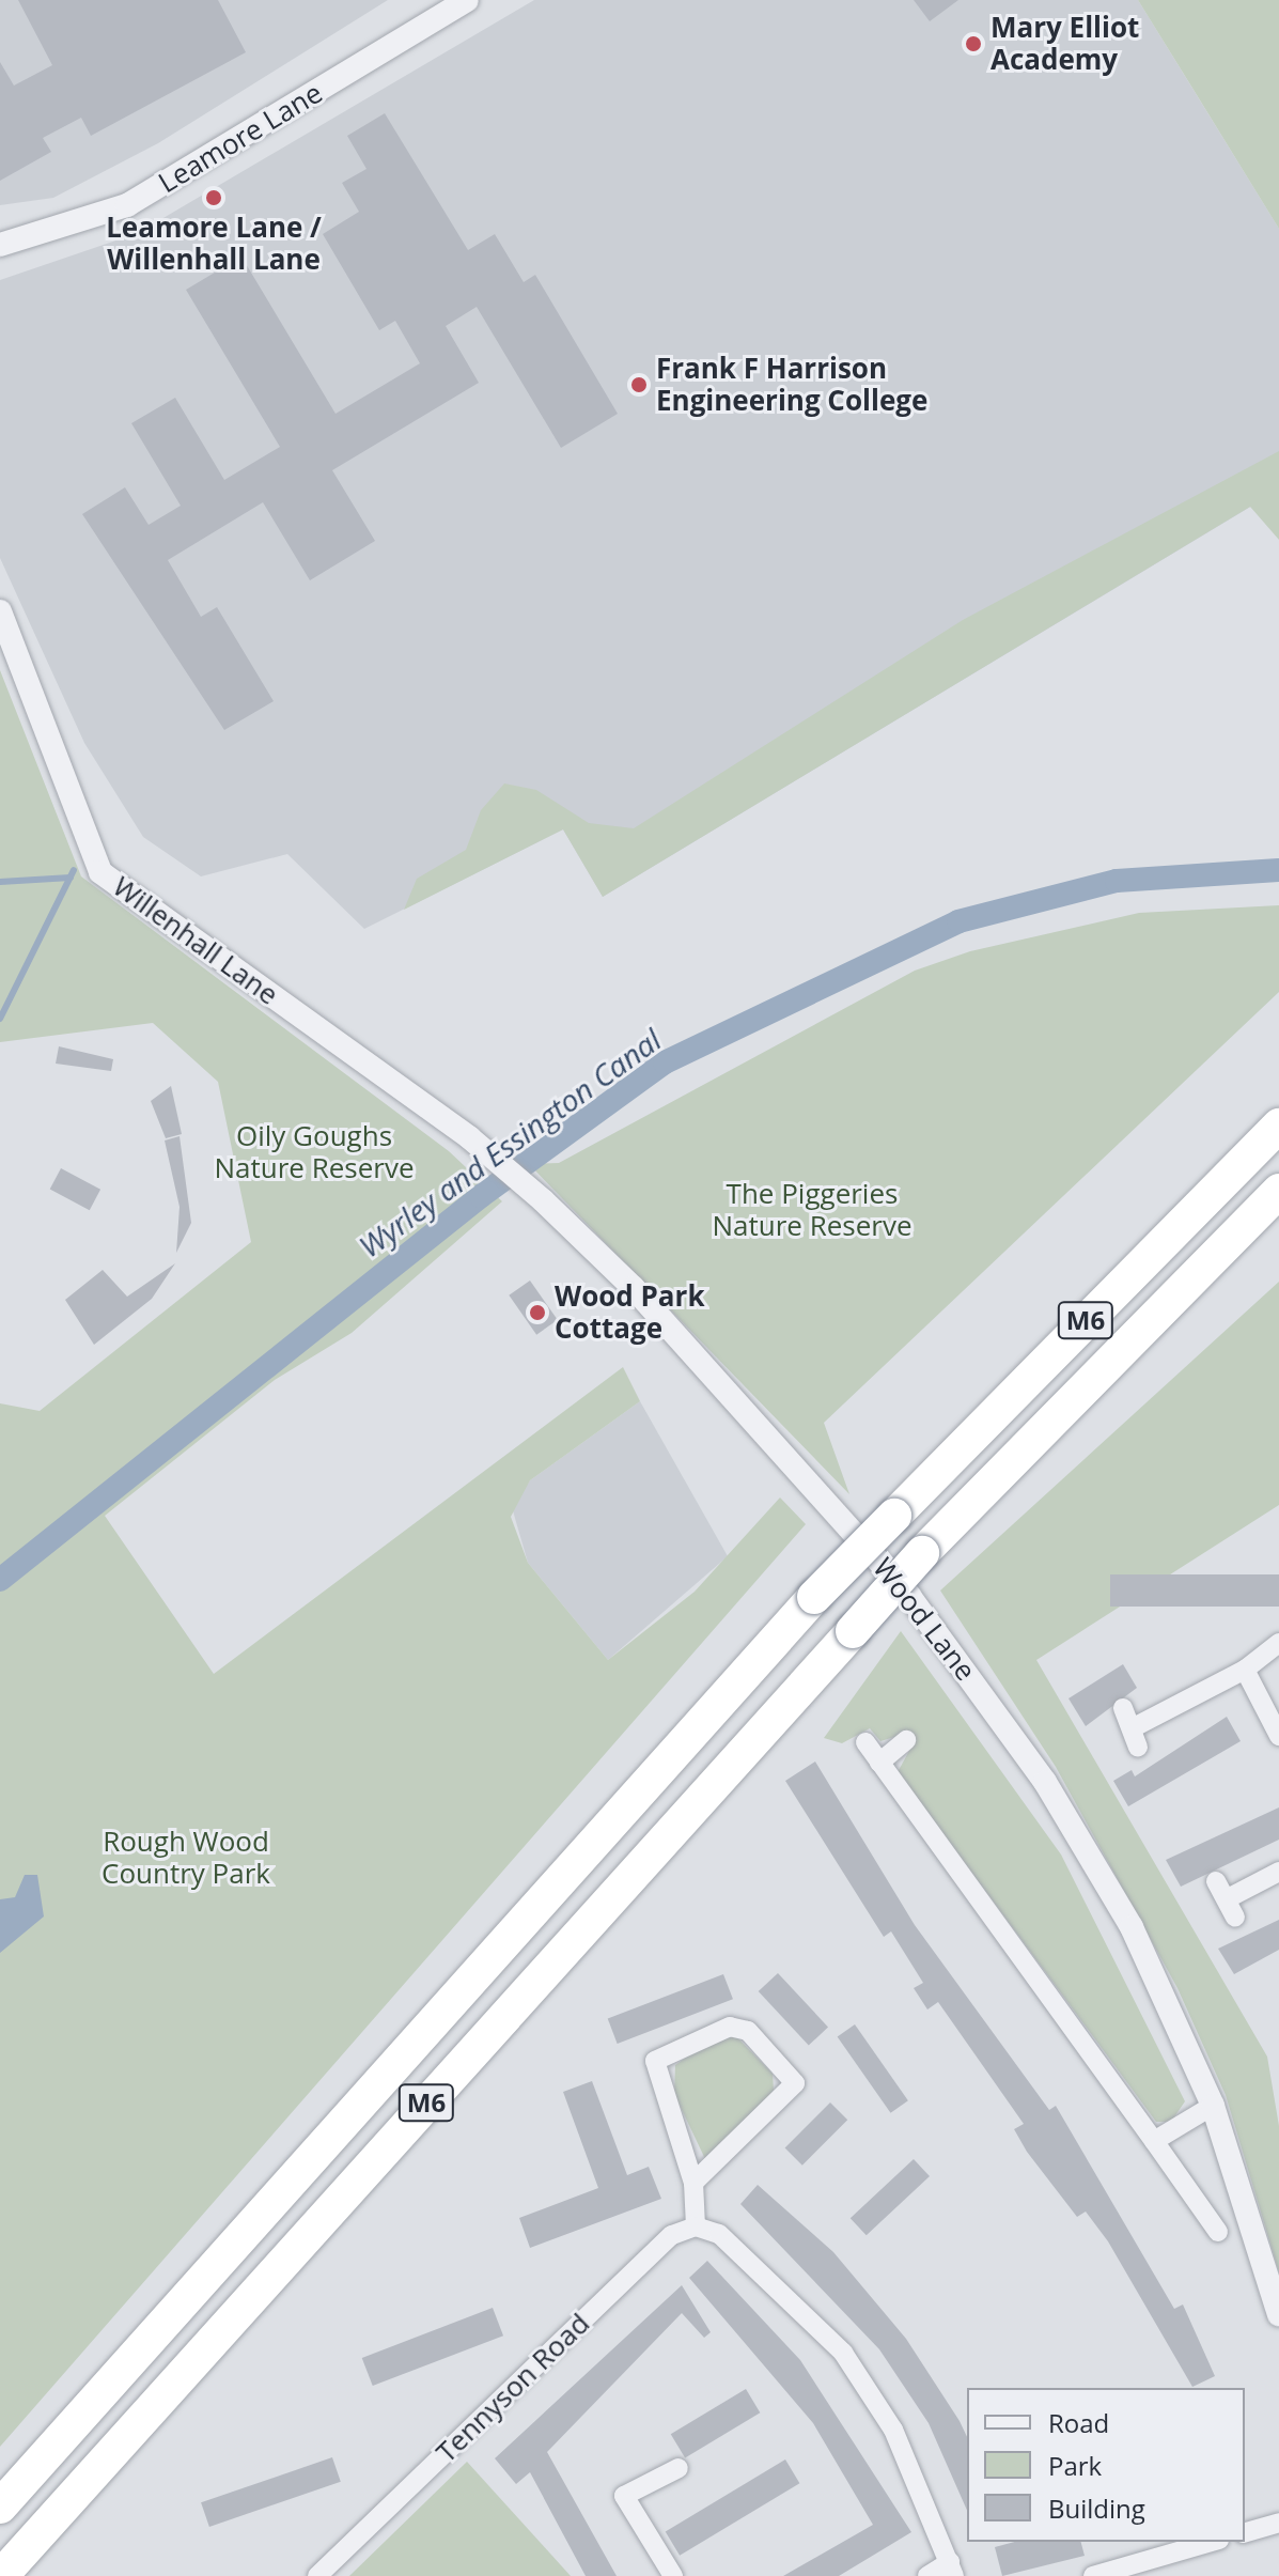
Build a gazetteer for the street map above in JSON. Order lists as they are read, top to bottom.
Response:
{
  "streets": {
    "highway": ["M6"],
    "street": [
      "Leamore Lane",
      "Willenhall Lane",
      "Wood Lane",
      "Tennyson Road"
    ]
  },
  "crossings": [
    ["Willenhall Lane", "Wood Lane"]
  ],
  "water": ["Wyrley and Essington Canal"],
  "parks": ["Oily Goughs Nature Reserve", "The Piggeries Nature Reserve", "Rough Wood Country Park"],
  "places": [
    "Mary Elliot Academy",
    "Leamore Lane / Willenhall Lane",
    "Frank F Harrison Engineering College",
    "Wood Park Cottage"
  ],
  "legend": ["Road", "Park", "Building"]
}
